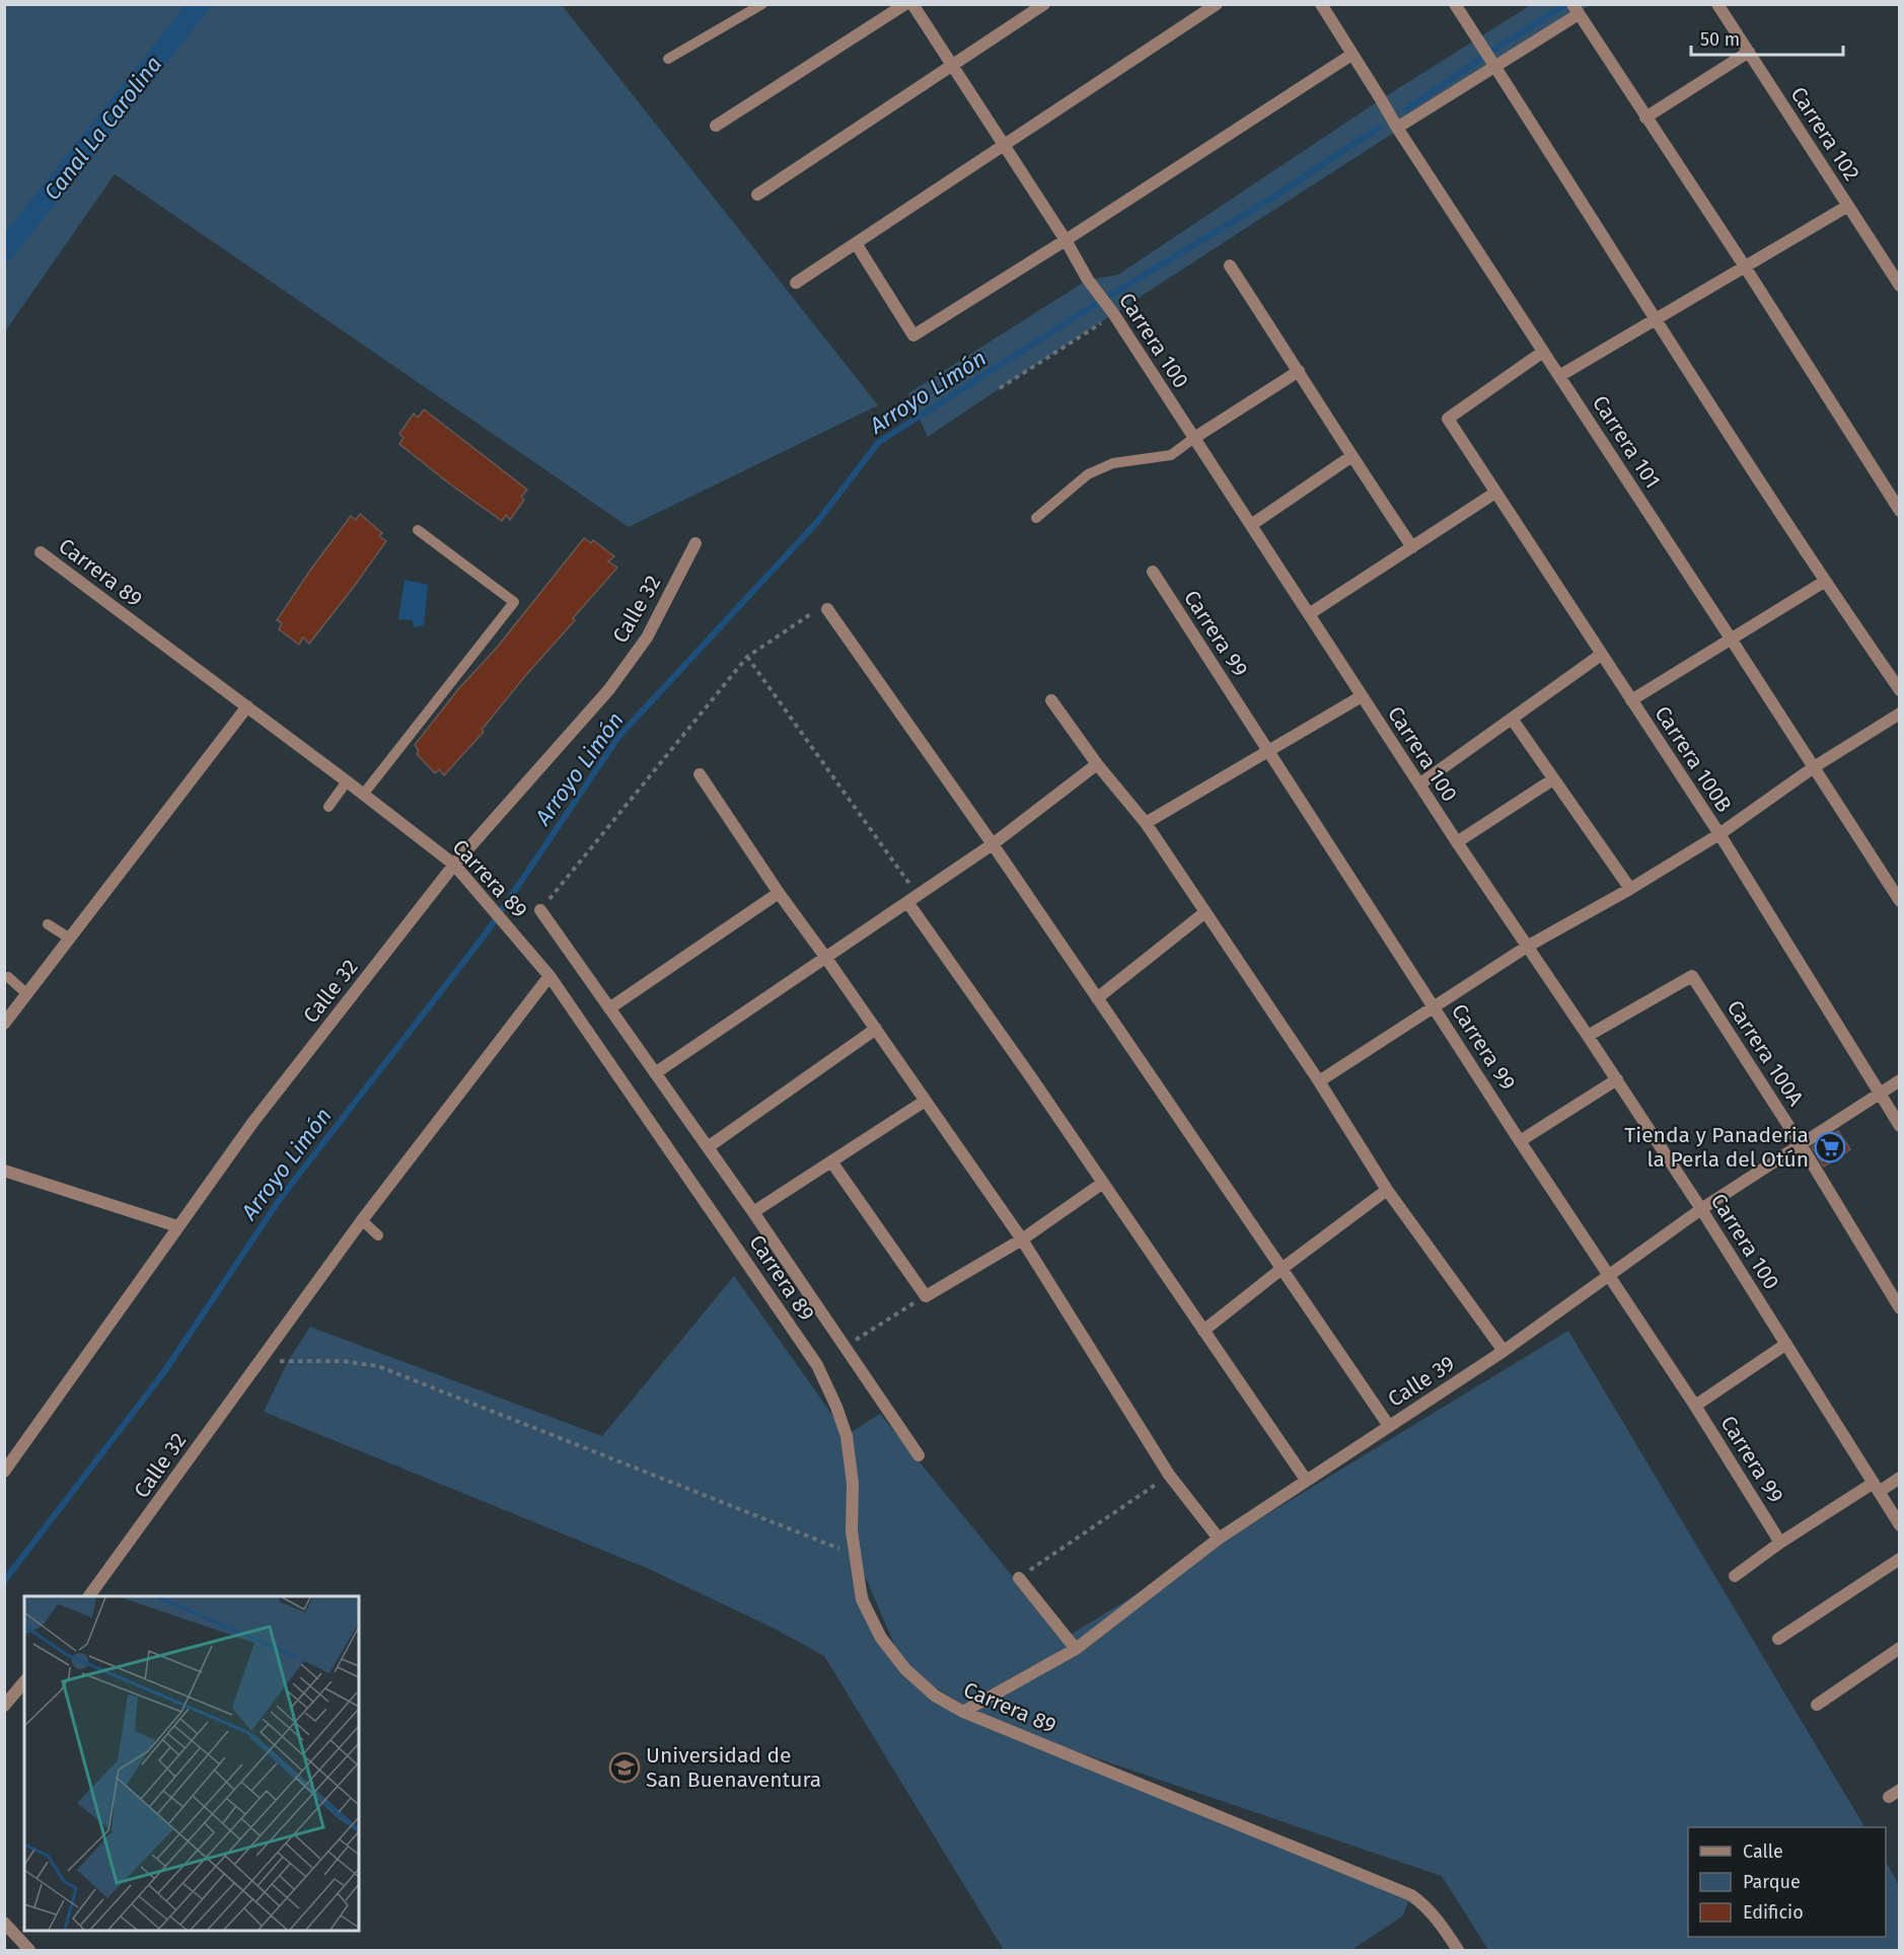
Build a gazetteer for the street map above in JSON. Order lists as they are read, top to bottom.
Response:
{
  "streets": {
    "street": [
      "Carrera 102",
      "Carrera 100",
      "Carrera 101",
      "Carrera 89",
      "Calle 32",
      "Carrera 99",
      "Carrera 100B",
      "Carrera 100A",
      "Calle 39"
    ]
  },
  "crossings": [
    ["Carrera 100", "Carrera 100A"],
    ["Carrera 100", "Calle 39"],
    ["Carrera 101", "Carrera 100B"],
    ["Carrera 89", "Calle 32"],
    ["Carrera 89", "Calle 39"],
    ["Carrera 99", "Calle 39"],
    ["Carrera 100B", "Calle 39"],
    ["Carrera 100A", "Calle 39"]
  ],
  "water": ["Canal La Carolina", "Arroyo Limón"],
  "places": {
    "supermarket": ["Tienda y Panaderia la Perla del Otún"],
    "school or university": ["Universidad de San Buenaventura"]
  },
  "legend": ["Calle", "Parque", "Edificio"],
  "scale_bar": "50 m"
}
